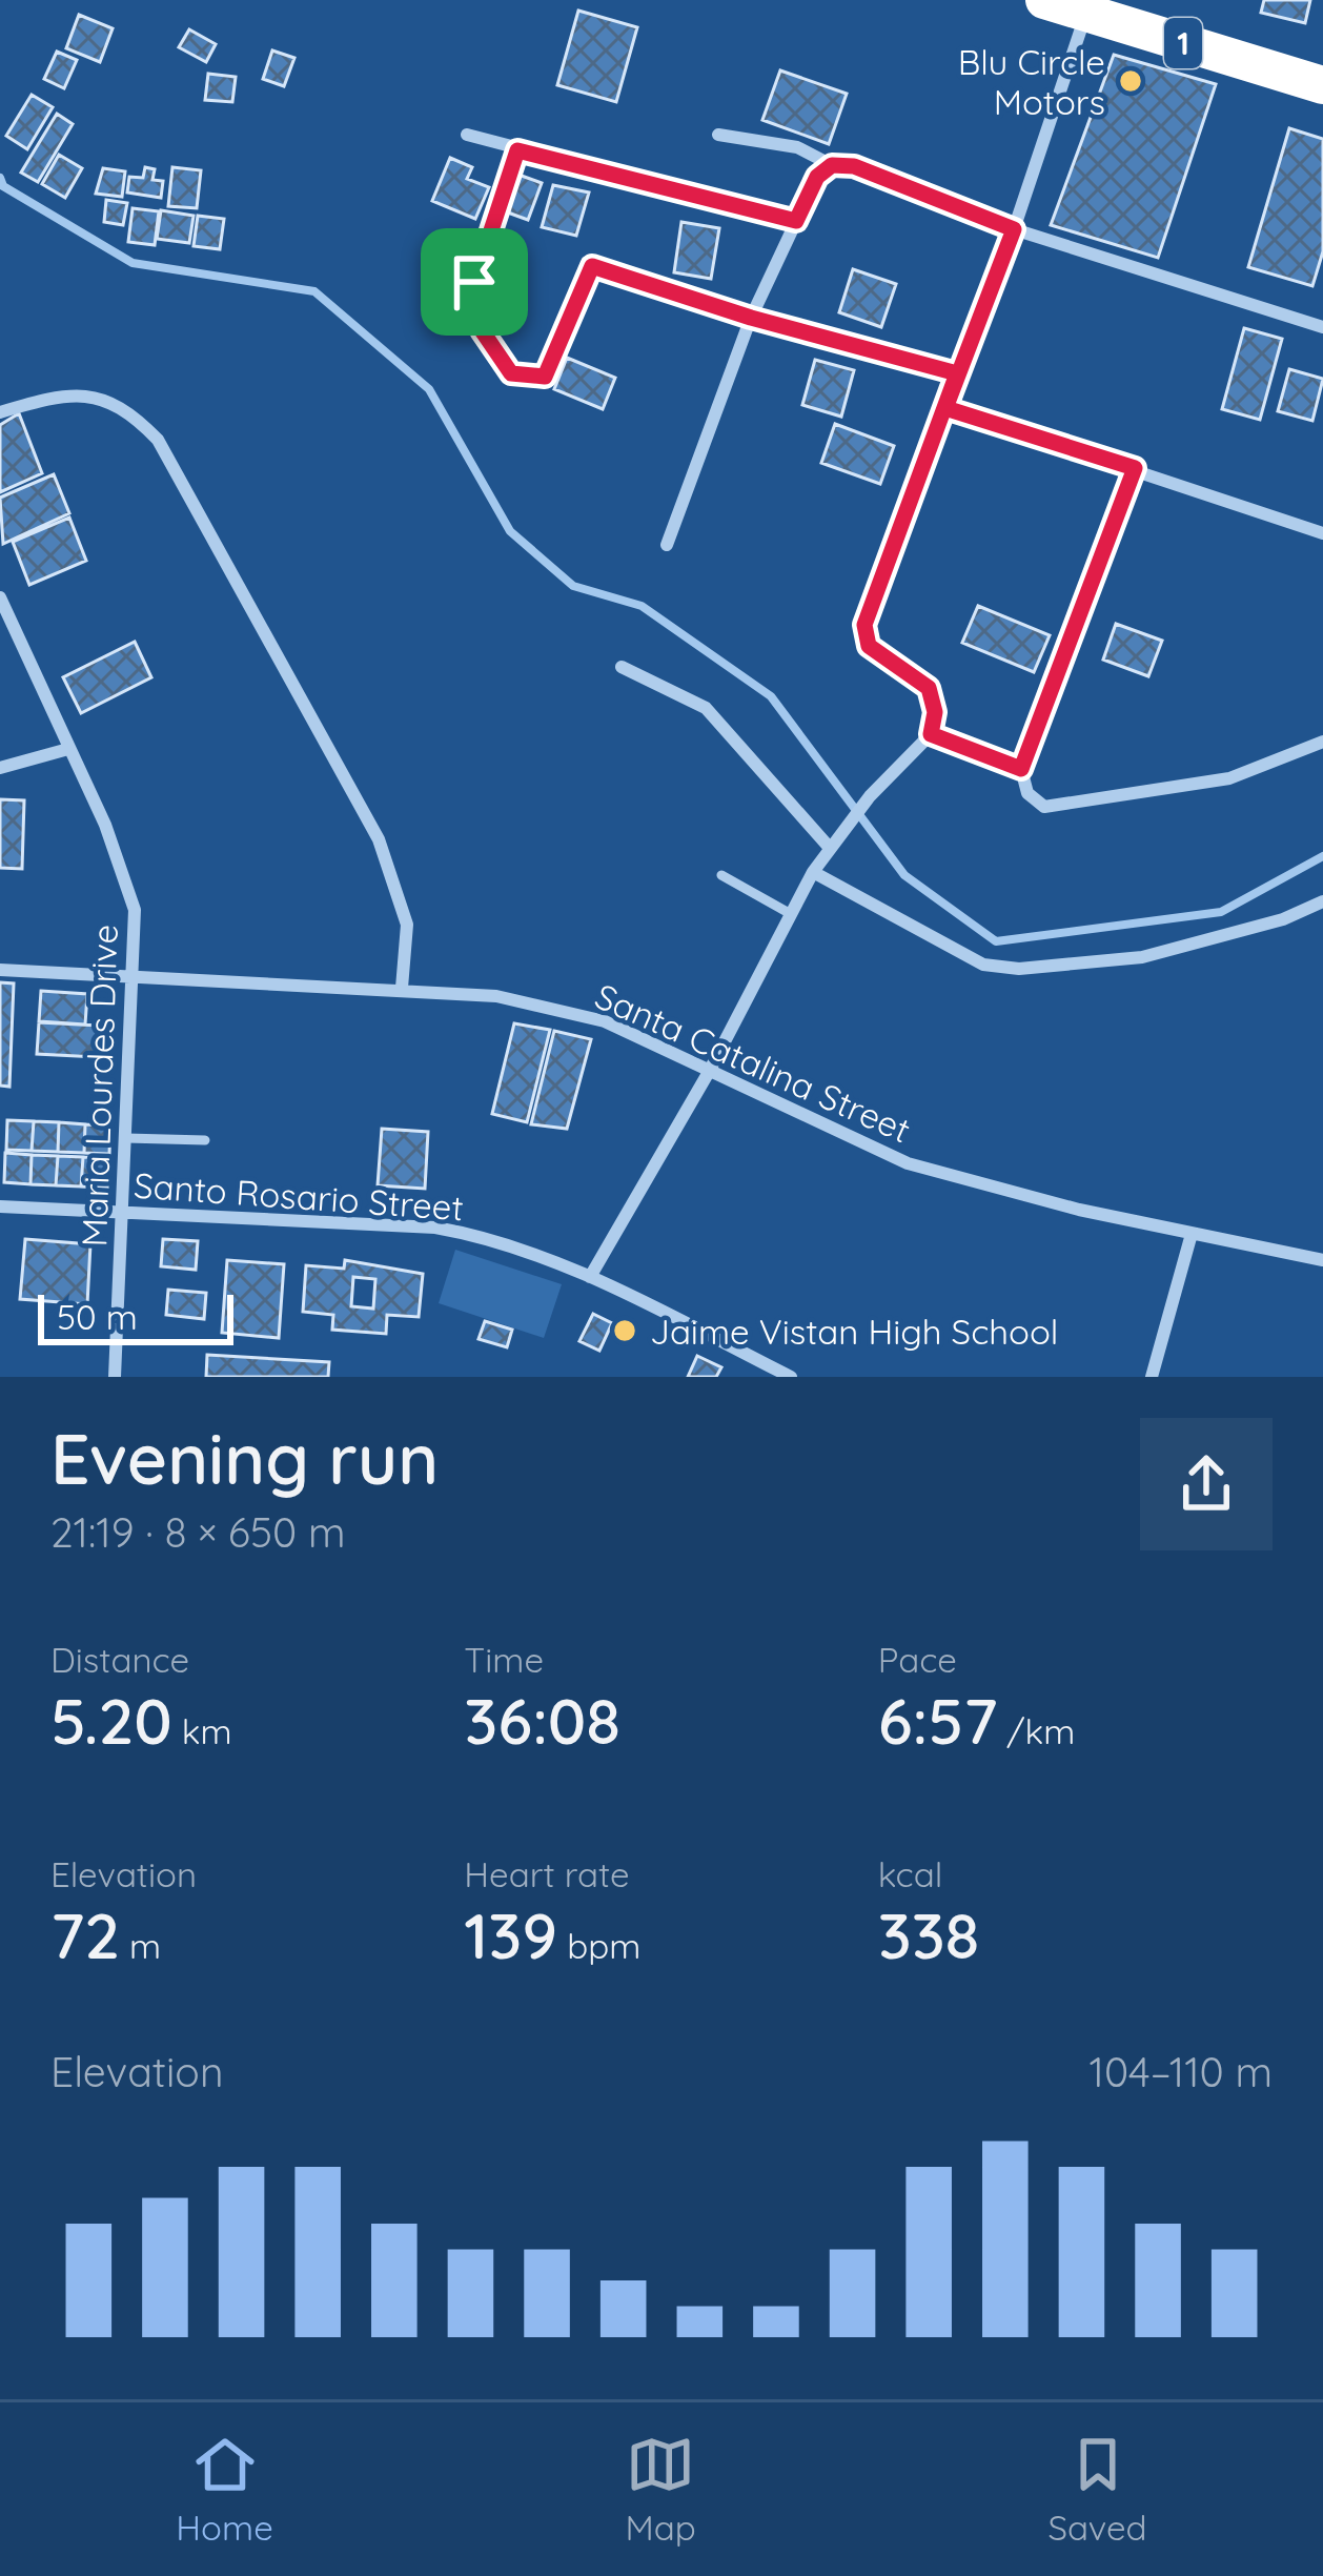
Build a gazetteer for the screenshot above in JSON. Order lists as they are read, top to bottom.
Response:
{
  "streets": {
    "highway": ["1"],
    "street": ["Santa Catalina Street", "Maria Lourdes Drive", "Santo Rosario Street"]
  },
  "crossings": [
    ["Santa Catalina Street", "Maria Lourdes Drive"],
    ["Maria Lourdes Drive", "Santo Rosario Street"]
  ],
  "places": ["Blu Circle Motors", "Jaime Vistan High School"],
  "scale_bar": "50 m",
  "page": {
    "scale": "50 m",
    "heading": ["Evening run", "21:19 · 8 × 650 m"],
    "stats": [
      ["Distance", "5.20 km"],
      ["Time", "36:08"],
      ["Pace", "6:57 /km"],
      ["Elevation", "72 m"],
      ["Heart rate", "139 bpm"],
      ["kcal", "338"]
    ],
    "chart": ["Elevation", "104–110 m"],
    "tabs": ["Home", "Map", "Saved"]
  }
}
